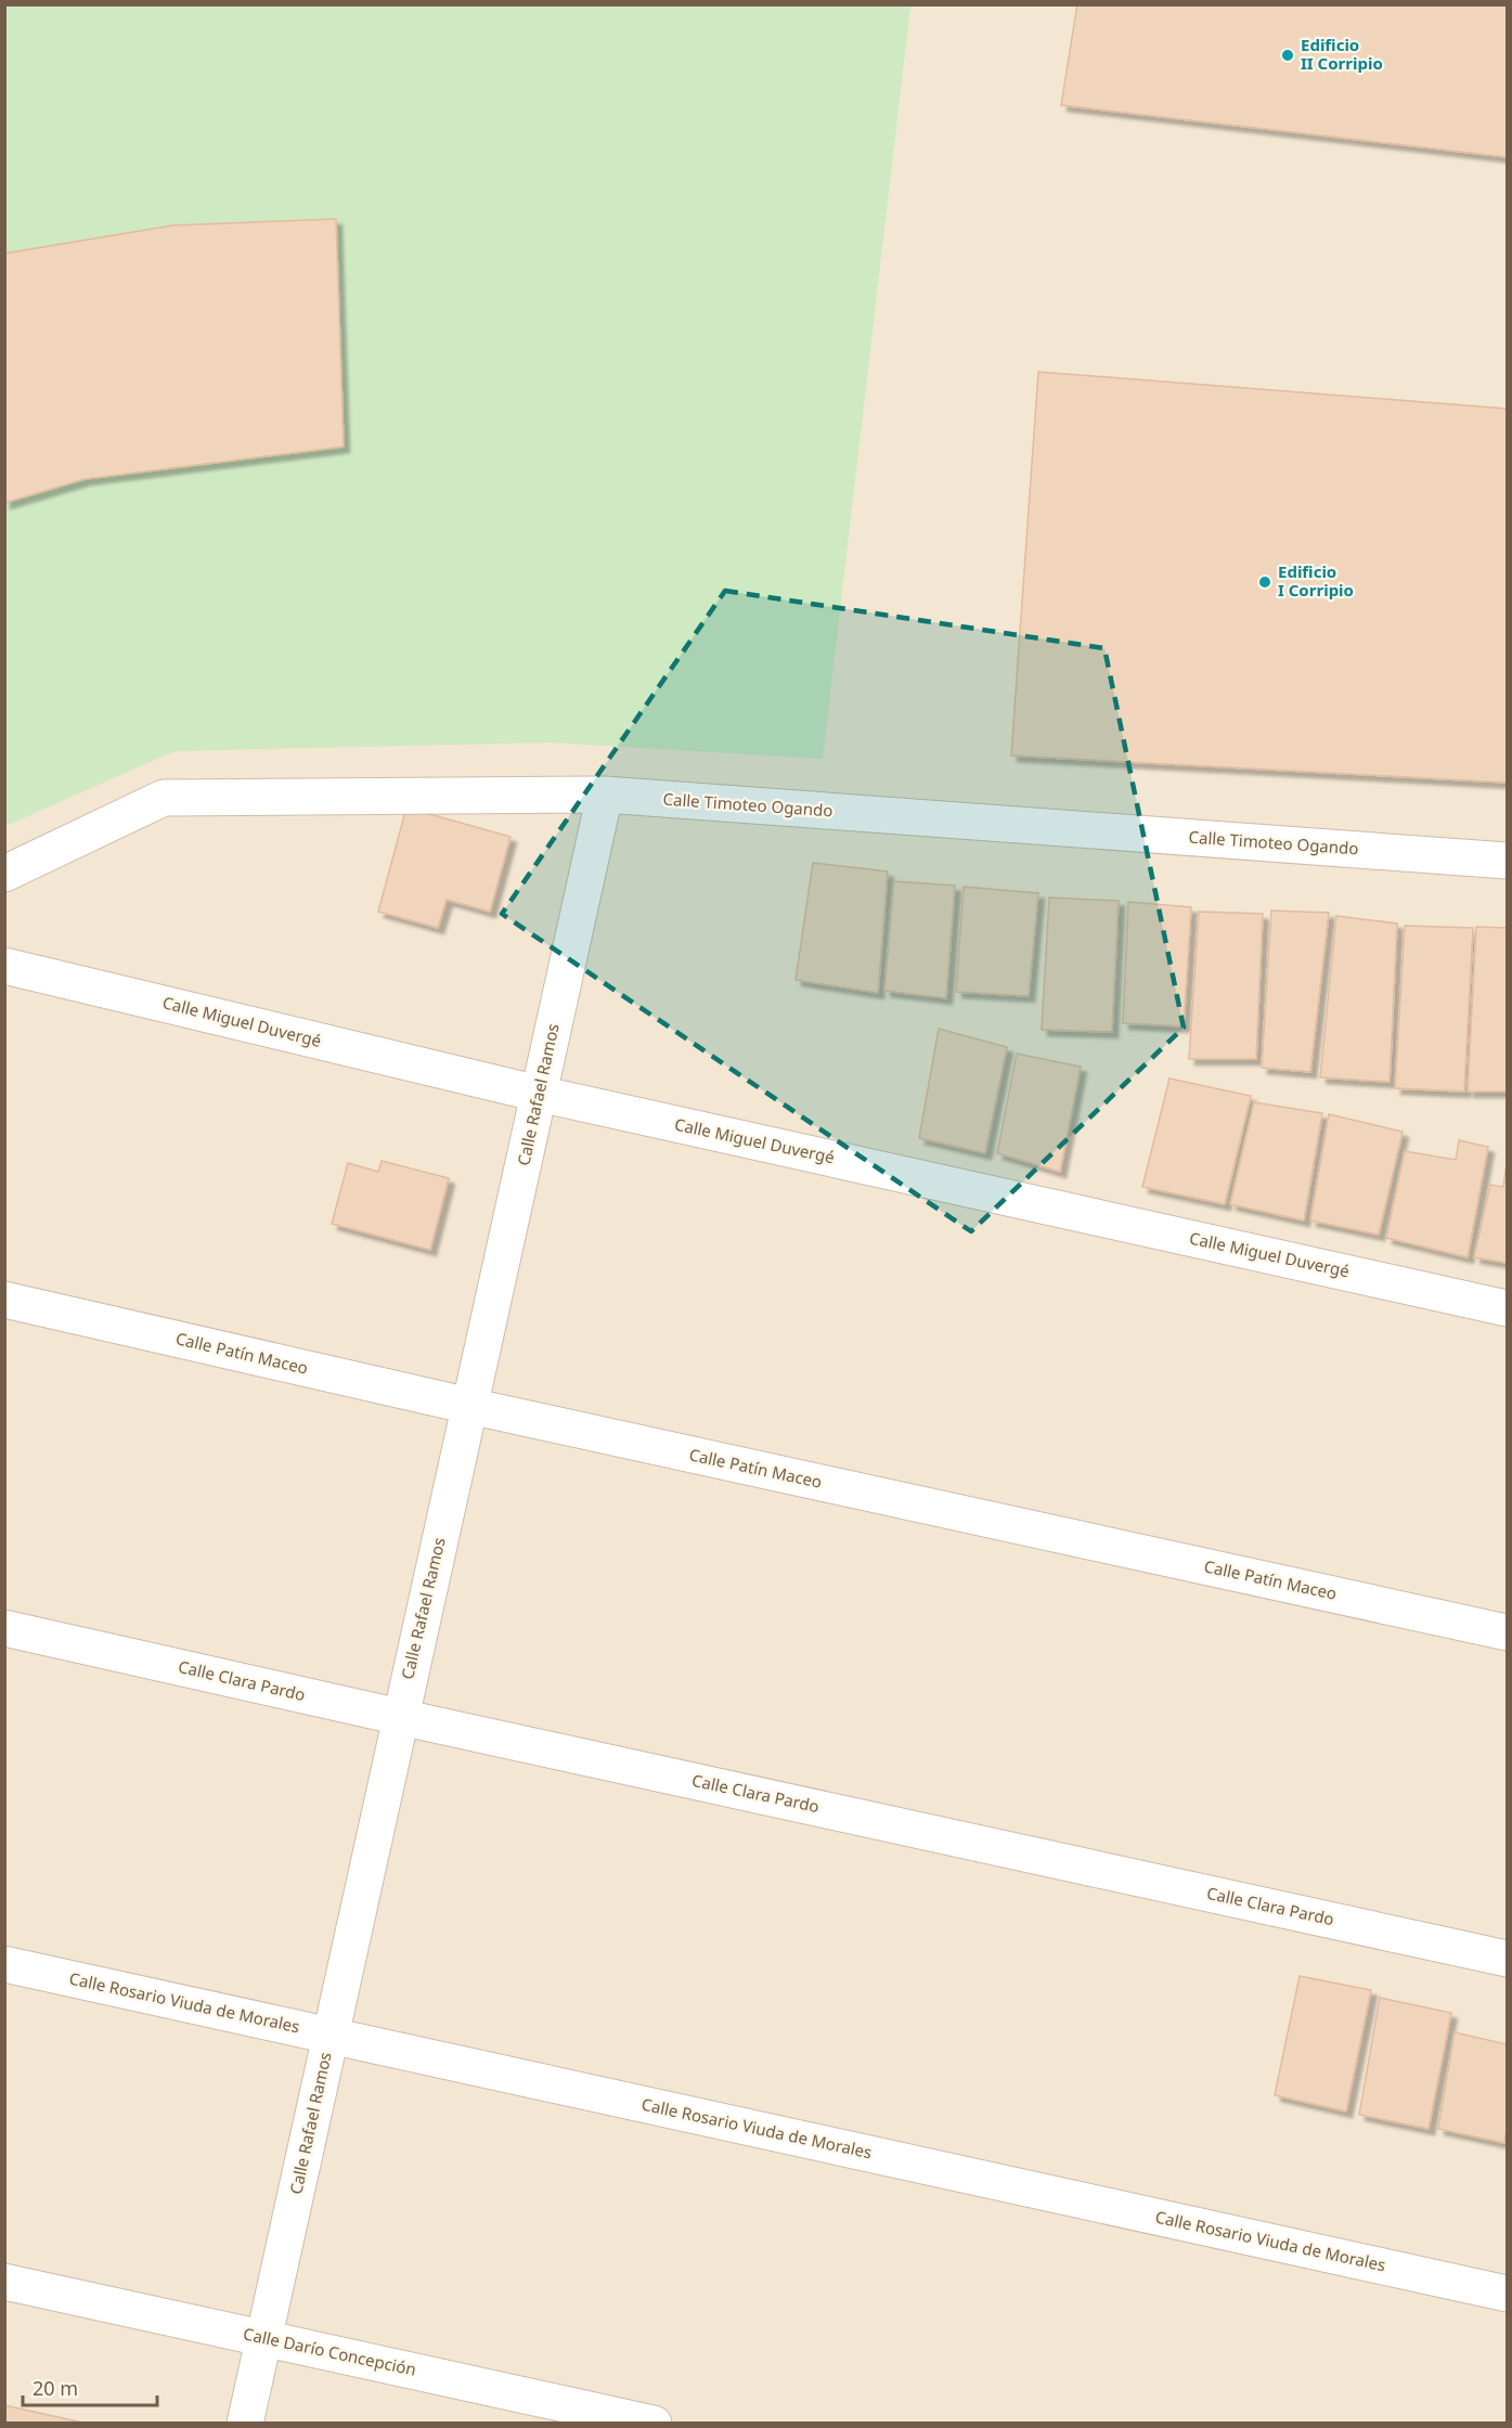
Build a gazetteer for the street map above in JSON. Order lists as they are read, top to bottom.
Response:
{
  "streets": {
    "street": [
      "Calle Timoteo Ogando",
      "Calle Miguel Duvergé",
      "Calle Rafael Ramos",
      "Calle Patín Maceo",
      "Calle Clara Pardo",
      "Calle Rosario Viuda de Morales",
      "Calle Darío Concepción"
    ]
  },
  "crossings": [
    ["Calle Timoteo Ogando", "Calle Rafael Ramos"],
    ["Calle Miguel Duvergé", "Calle Rafael Ramos"],
    ["Calle Rafael Ramos", "Calle Patín Maceo"],
    ["Calle Rafael Ramos", "Calle Clara Pardo"],
    ["Calle Rafael Ramos", "Calle Rosario Viuda de Morales"],
    ["Calle Rafael Ramos", "Calle Darío Concepción"]
  ],
  "places": ["Edificio II Corripio", "Edificio I Corripio"],
  "scale_bar": "20 m"
}
